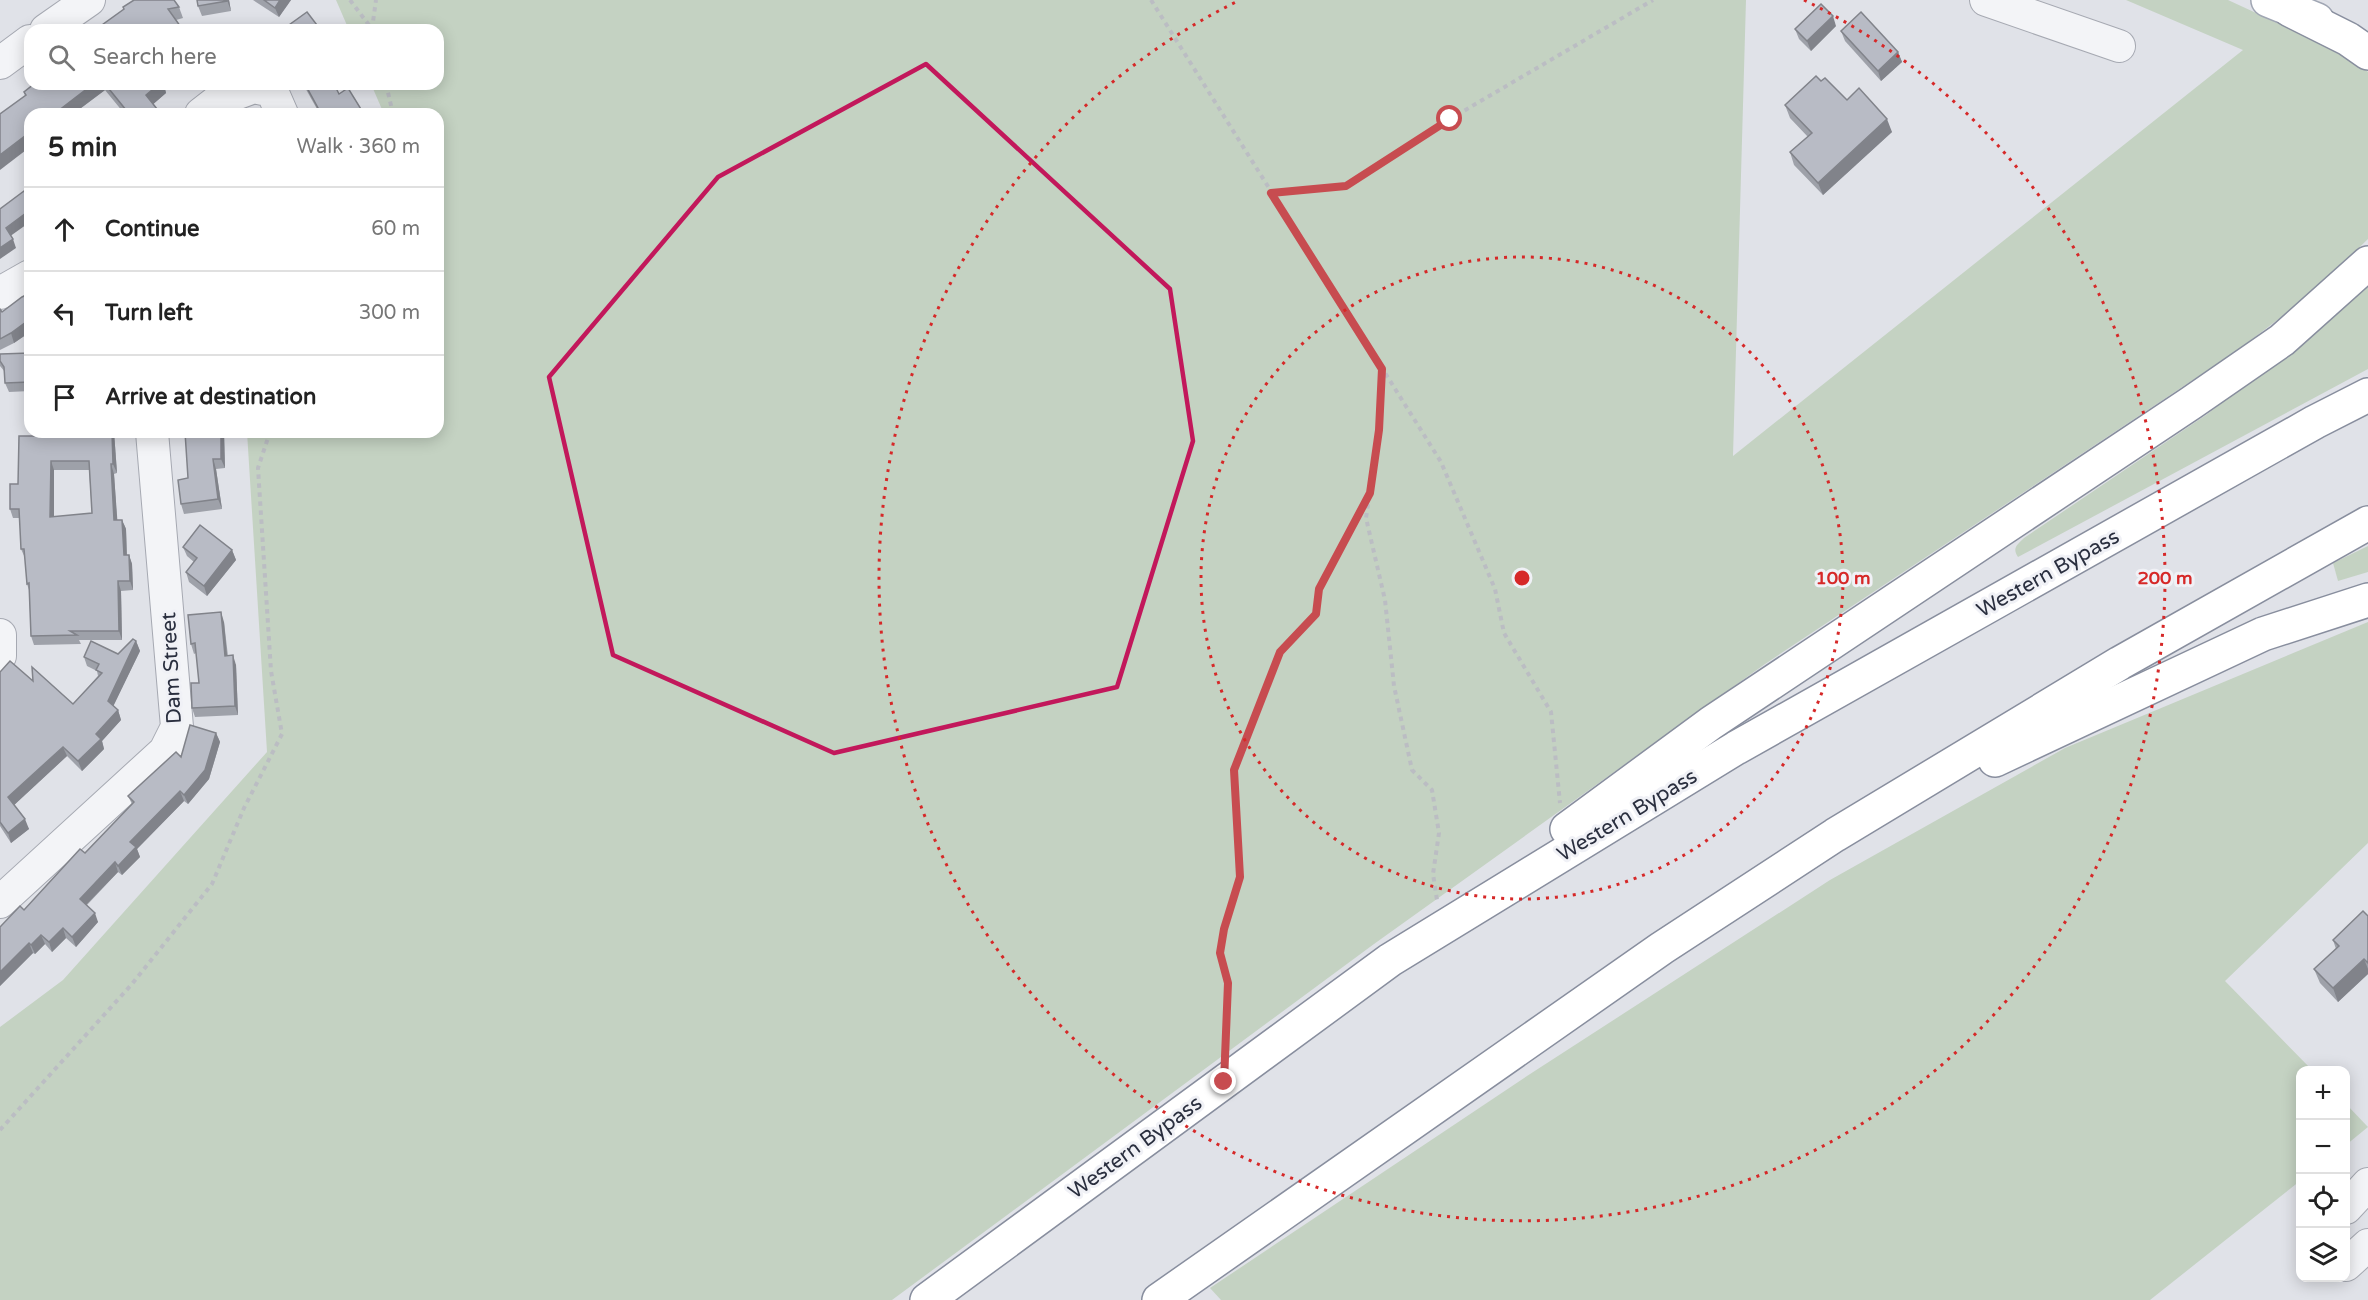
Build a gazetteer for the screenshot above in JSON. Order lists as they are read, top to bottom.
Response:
{
  "streets": {
    "main road": ["Western Bypass"],
    "street": ["Dam Street"]
  },
  "page": {
    "search": "Search here",
    "heading": ["5 min", "Walk · 360 m"],
    "list": [
      ["Continue", "60 m"],
      ["Turn left", "300 m"],
      "Arrive at destination"
    ],
    "map_buttons": ["+", "−"]
  },
  "rings": ["100 m", "200 m"]
}
